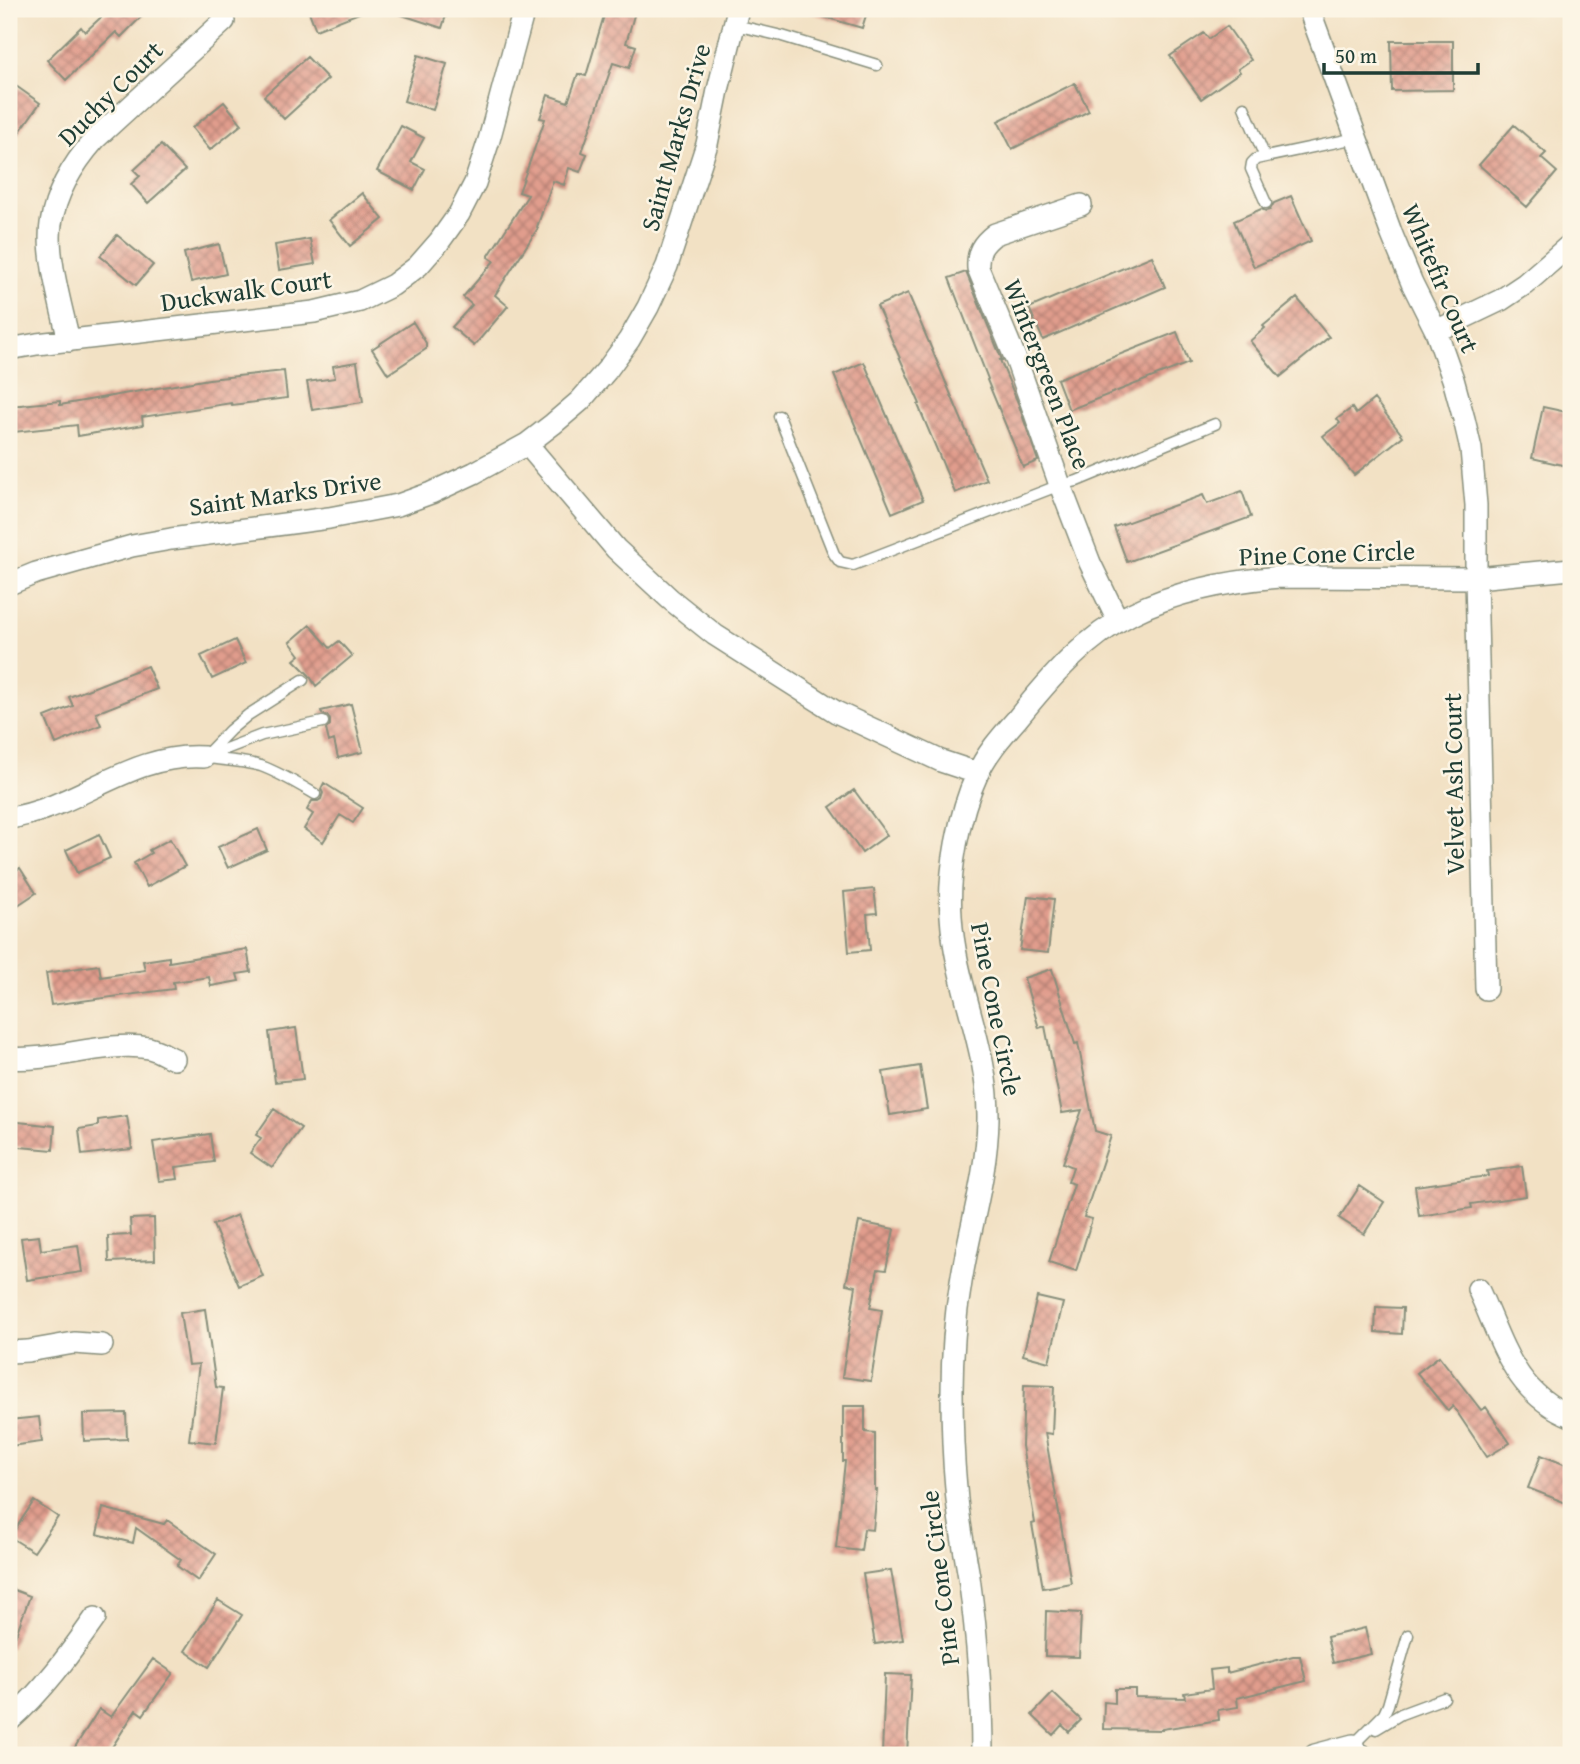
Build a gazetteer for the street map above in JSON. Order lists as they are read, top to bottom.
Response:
{
  "streets": {
    "street": [
      "Duchy Court",
      "Saint Marks Drive",
      "Whitefir Court",
      "Duckwalk Court",
      "Wintergreen Place",
      "Pine Cone Circle",
      "Velvet Ash Court"
    ]
  },
  "crossings": [
    ["Duchy Court", "Duckwalk Court"],
    ["Whitefir Court", "Pine Cone Circle"],
    ["Whitefir Court", "Velvet Ash Court"],
    ["Wintergreen Place", "Pine Cone Circle"],
    ["Pine Cone Circle", "Velvet Ash Court"]
  ],
  "scale_bar": "50 m"
}
